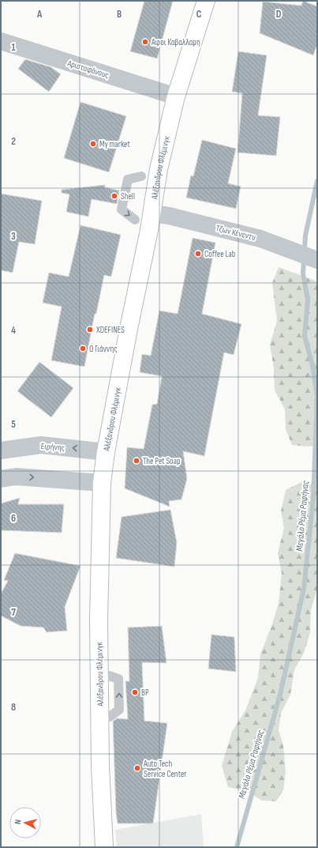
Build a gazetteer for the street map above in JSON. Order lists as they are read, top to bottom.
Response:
{
  "streets": {
    "main road": ["Αλέξανδρου Φλέμινγκ"],
    "street": ["Αριστοφάνους", "Τζων Κένεντυ", "Ειρήνης"]
  },
  "crossings": [
    ["Αριστοφάνους", "Αλέξανδρου Φλέμινγκ"],
    ["Αλέξανδρου Φλέμινγκ", "Τζων Κένεντυ"],
    ["Αλέξανδρου Φλέμινγκ", "Ειρήνης"]
  ],
  "water": ["Μεγάλο Ρέμα Ραφήνας"],
  "places": [
    "Αφοι Καβαλλαρη",
    "My market",
    "Shell",
    "Coffee Lab",
    "XDEFINES",
    "Ο Γιάννης",
    "The Pet Soap",
    "BP",
    "Auto Tech Service Center"
  ],
  "north": "left",
  "grid": {
    "columns": [
      "A",
      "B",
      "C",
      "D"
    ],
    "rows": [
      "1",
      "2",
      "3",
      "4",
      "5",
      "6",
      "7",
      "8"
    ]
  }
}
